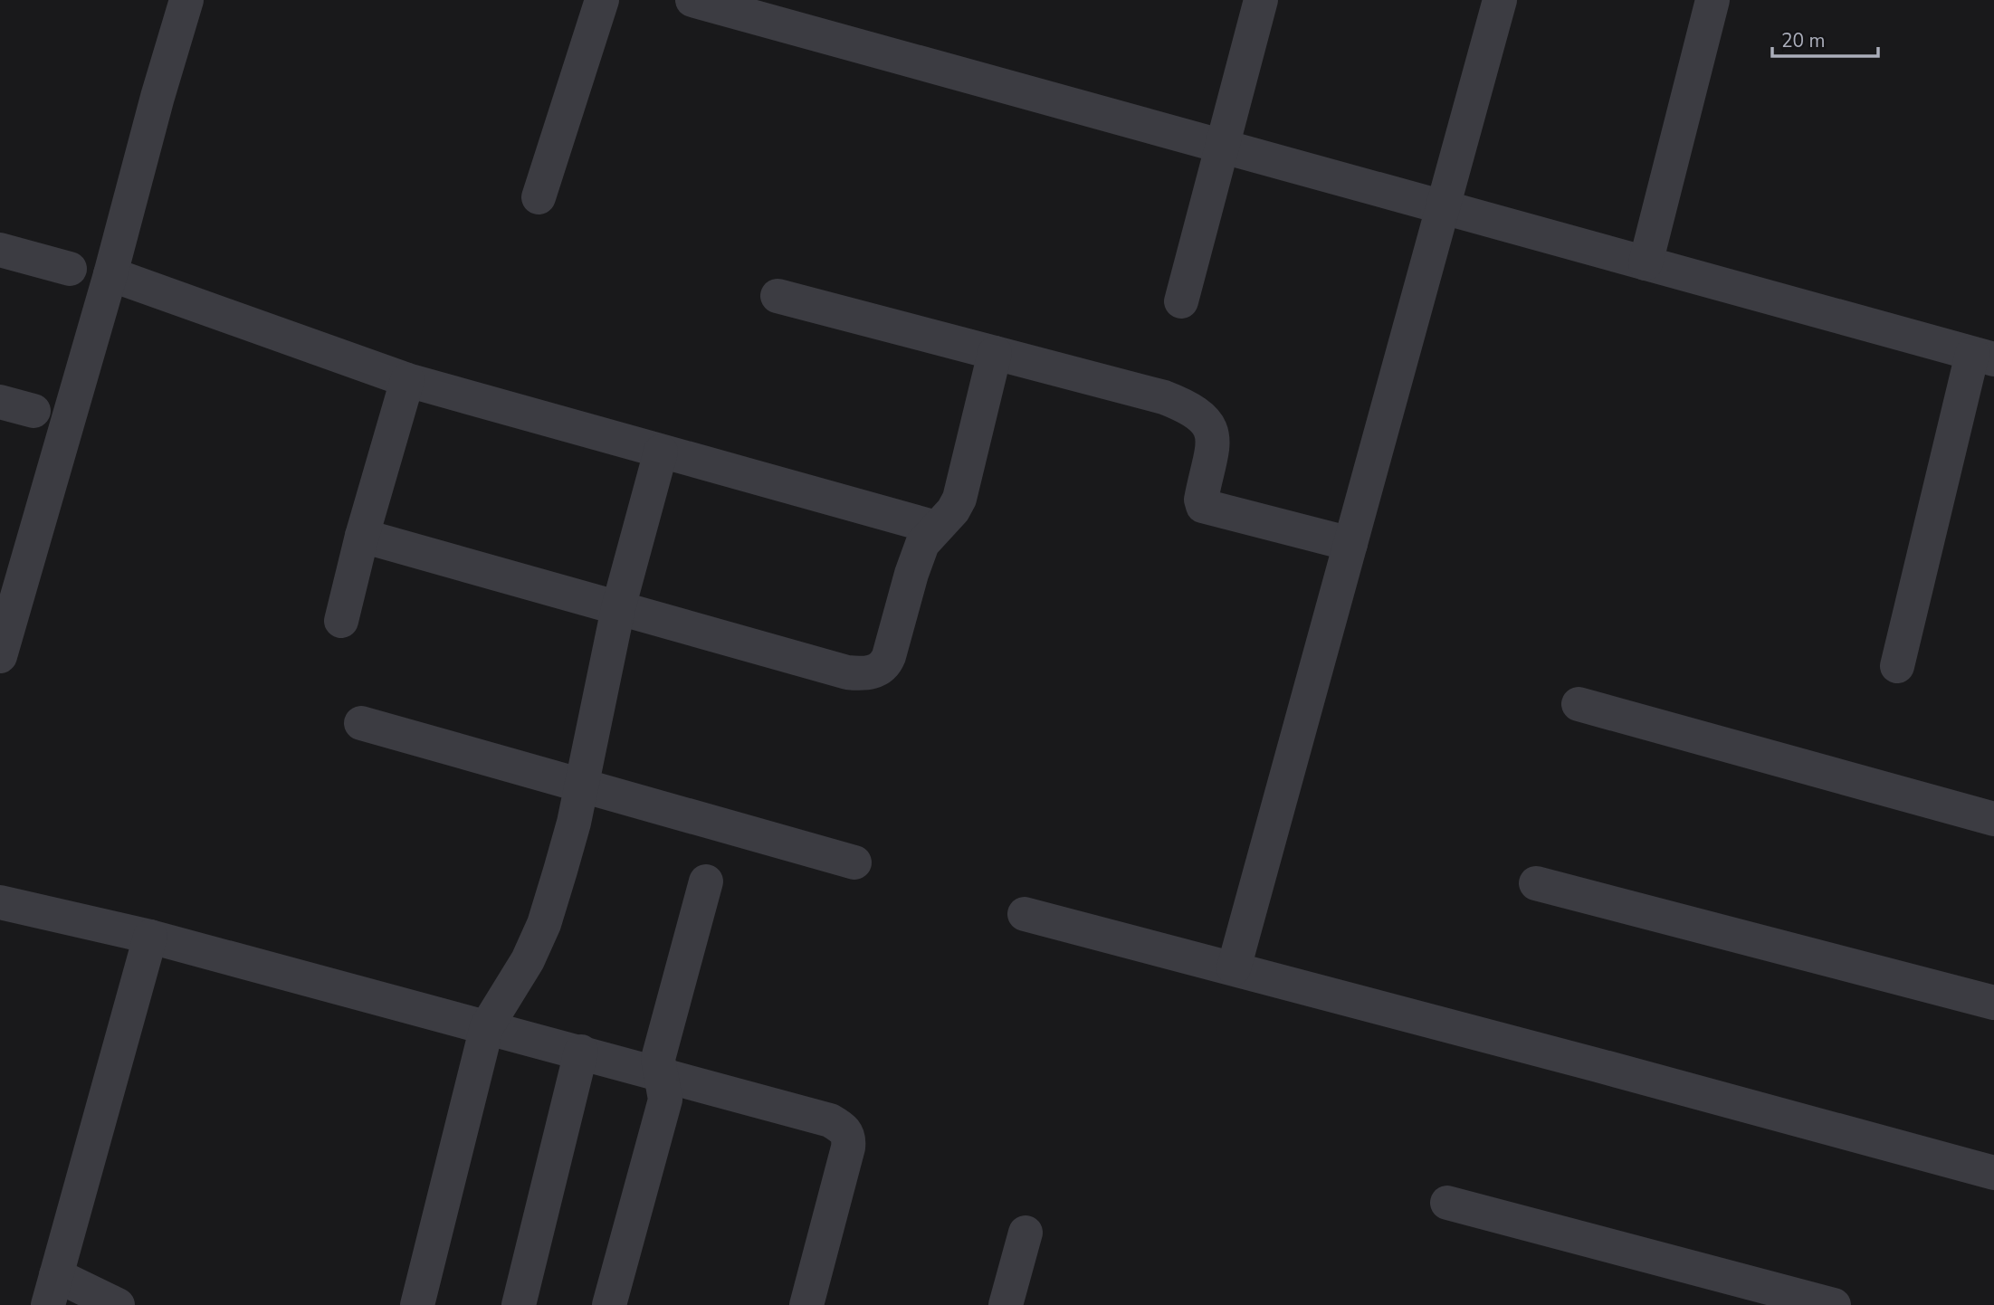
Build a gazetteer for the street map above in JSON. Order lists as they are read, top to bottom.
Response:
{
  "scale_bar": "20 m"
}
